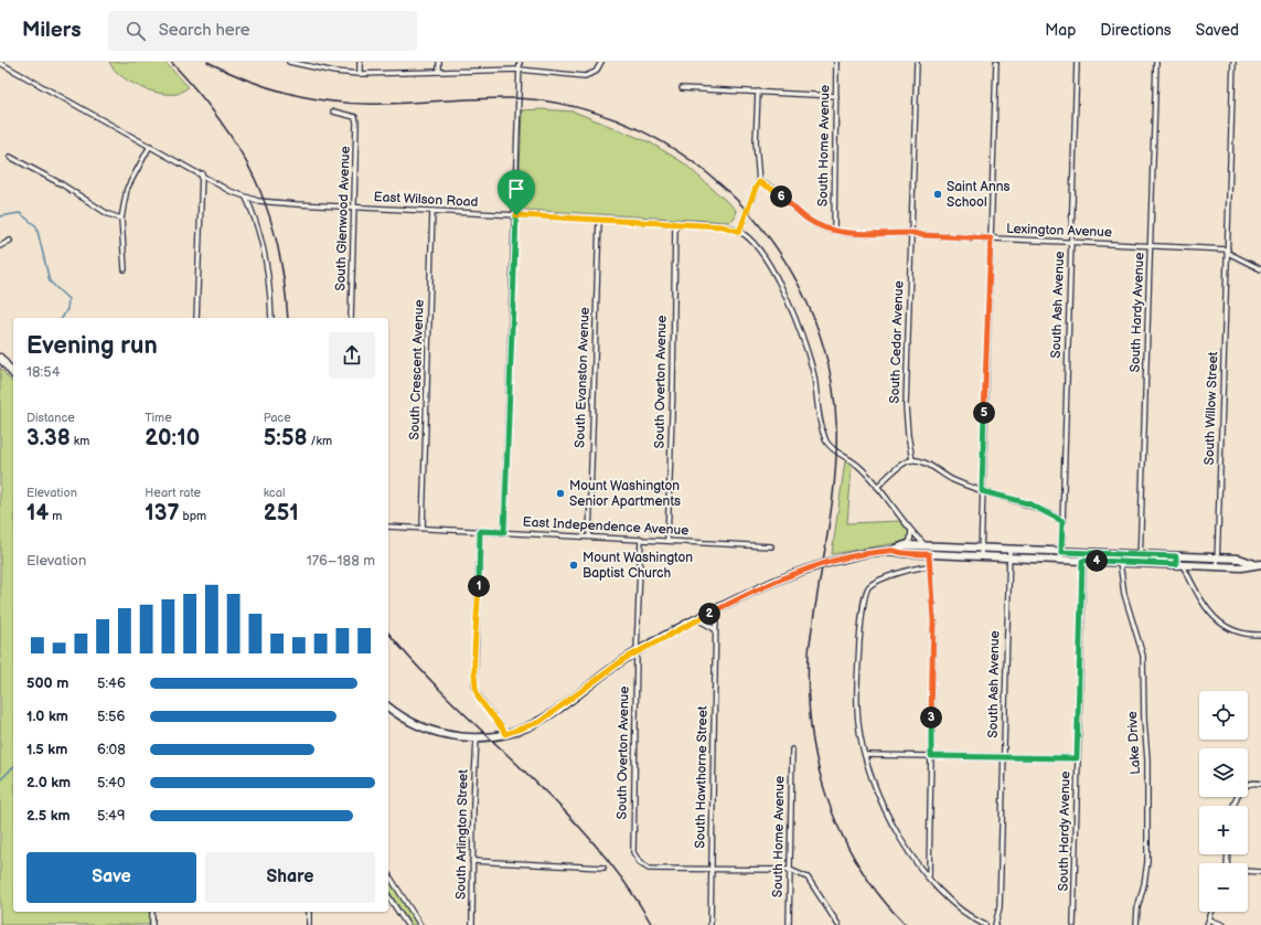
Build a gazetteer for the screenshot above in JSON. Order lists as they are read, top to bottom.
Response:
{
  "streets": {
    "street": [
      "South Home Avenue",
      "East Wilson Road",
      "South Glenwood Avenue",
      "Lexington Avenue",
      "South Ash Avenue",
      "South Hardy Avenue",
      "South Cedar Avenue",
      "South Crescent Avenue",
      "South Evanston Avenue",
      "South Overton Avenue",
      "South Willow Street",
      "East Independence Avenue",
      "Lake Drive",
      "South Hawthorne Street",
      "South Arlington Street"
    ]
  },
  "crossings": [
    ["South Home Avenue", "Lexington Avenue"],
    ["East Wilson Road", "South Glenwood Avenue"],
    ["East Wilson Road", "South Crescent Avenue"],
    ["East Wilson Road", "South Evanston Avenue"],
    ["East Wilson Road", "South Overton Avenue"],
    ["Lexington Avenue", "South Ash Avenue"],
    ["Lexington Avenue", "South Hardy Avenue"],
    ["Lexington Avenue", "South Cedar Avenue"],
    ["Lexington Avenue", "South Willow Street"],
    ["South Crescent Avenue", "East Independence Avenue"],
    ["South Evanston Avenue", "East Independence Avenue"],
    ["South Overton Avenue", "East Independence Avenue"],
    ["South Overton Avenue", "South Hawthorne Street"]
  ],
  "places": ["Saint Anns School", "Mount Washington Senior Apartments", "Mount Washington Baptist Church"],
  "page": {
    "header": "Milers",
    "search": "Search here",
    "nav": ["Map", "Directions", "Saved"],
    "pins": [
      "6",
      "5",
      "4",
      "1",
      "2",
      "3"
    ],
    "heading": ["Evening run", "18:54"],
    "stats": [
      ["Distance", "3.38 km"],
      ["Time", "20:10"],
      ["Pace", "5:58 /km"],
      ["Elevation", "14 m"],
      ["Heart rate", "137 bpm"],
      ["kcal", "251"]
    ],
    "chart": ["Elevation", "176–188 m"],
    "list": [
      {
        "name": "500 m",
        "note": "5:46"
      },
      {
        "name": "1.0 km",
        "note": "5:56"
      },
      {
        "name": "1.5 km",
        "note": "6:08"
      },
      {
        "name": "2.0 km",
        "note": "5:40"
      },
      {
        "name": "2.5 km",
        "note": "5:49"
      }
    ],
    "map_buttons": ["+", "−"],
    "buttons": ["Save", "Share"]
  }
}
